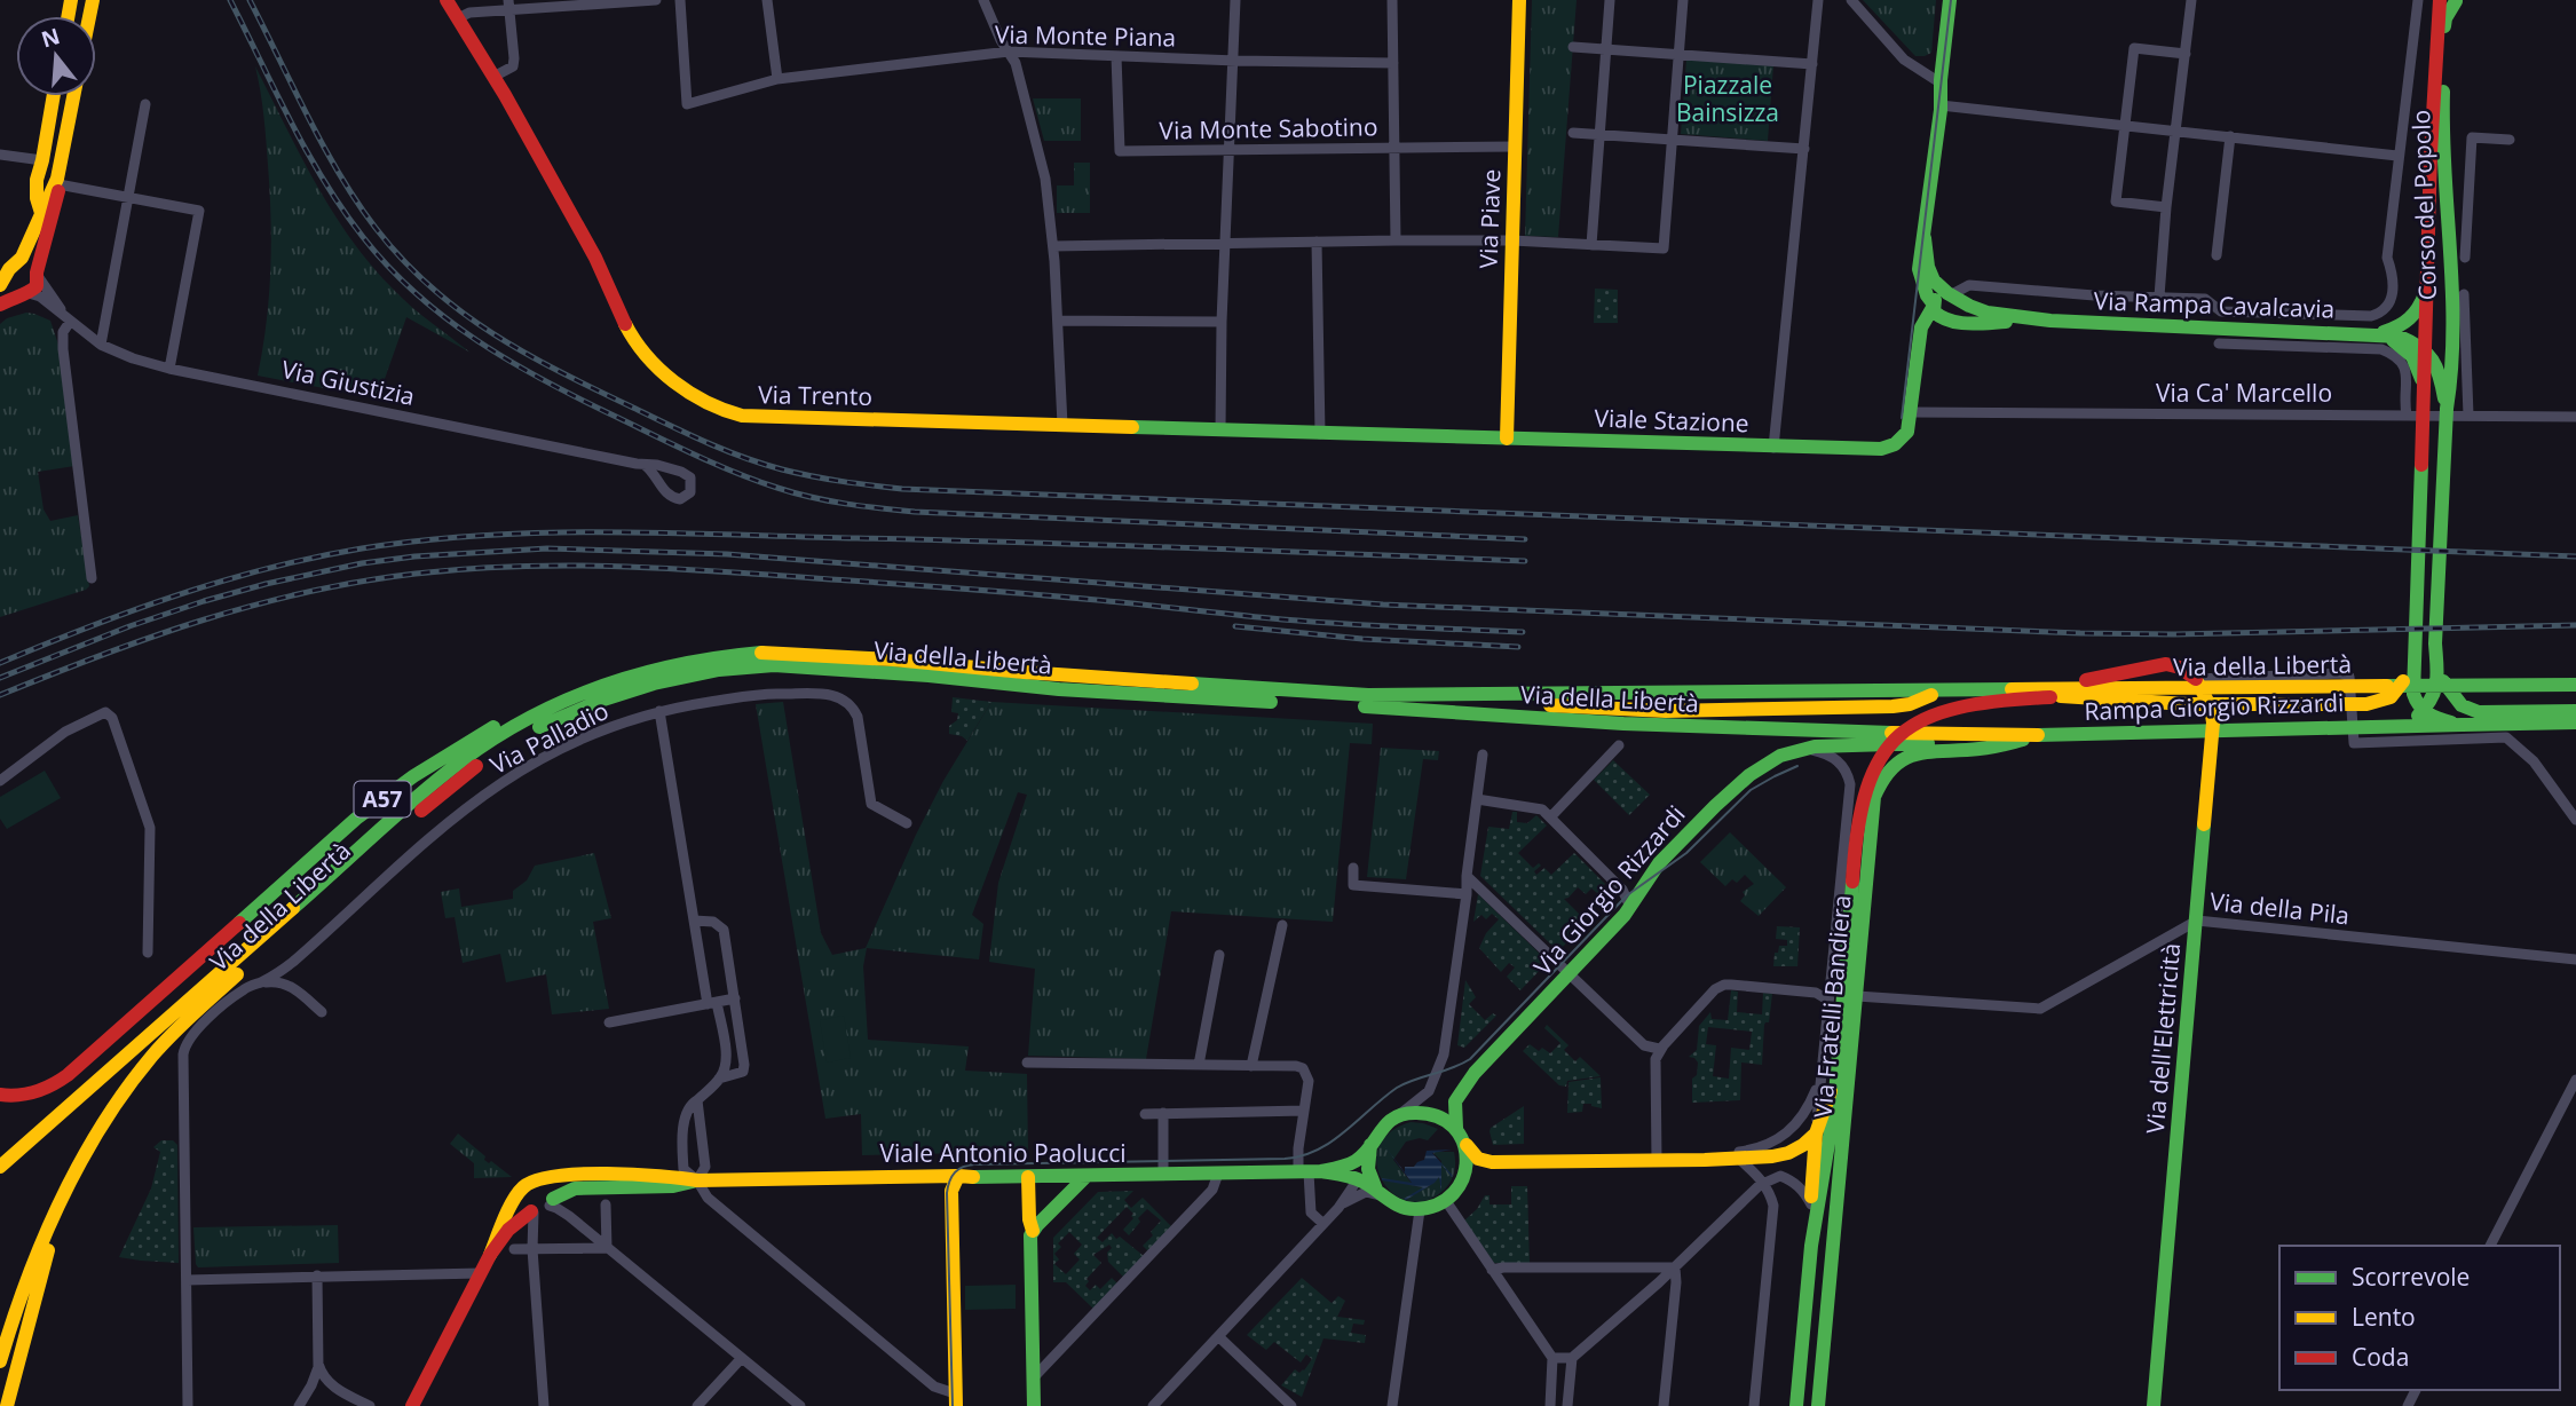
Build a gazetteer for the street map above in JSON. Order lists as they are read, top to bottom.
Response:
{
  "streets": {
    "main road": [
      "Corso del Popolo",
      "Via Piave",
      "Via Rampa Cavalcavia",
      "Via Trento",
      "Viale Stazione",
      "Via della Libertà",
      "Rampa Giorgio Rizzardi",
      "A57",
      "Via Giorgio Rizzardi",
      "Via Fratelli Bandiera",
      "Via dell'Elettricità",
      "Viale Antonio Paolucci"
    ],
    "street": [
      "Via Monte Piana",
      "Via Monte Sabotino",
      "Via Giustizia",
      "Via Ca' Marcello",
      "Via Palladio",
      "Via della Pila"
    ]
  },
  "crossings": [
    ["Via Monte Piana", "Via Monte Sabotino"],
    ["Via Monte Sabotino", "Via Piave"],
    ["Corso del Popolo", "Via Rampa Cavalcavia"],
    ["Via Piave", "Viale Stazione"],
    ["Via Ca' Marcello", "Viale Stazione"],
    ["Via Trento", "Viale Stazione"],
    ["Via della Libertà", "Rampa Giorgio Rizzardi"],
    ["Via della Libertà", "A57"],
    ["Via della Libertà", "Via Giorgio Rizzardi"],
    ["Via della Libertà", "Via Fratelli Bandiera"],
    ["Rampa Giorgio Rizzardi", "Via Giorgio Rizzardi"],
    ["Via della Pila", "Via Fratelli Bandiera"],
    ["Via della Pila", "Via dell'Elettricità"]
  ],
  "parks": ["Piazzale Bainsizza"],
  "legend": ["Scorrevole", "Lento", "Coda"],
  "north": "top"
}
